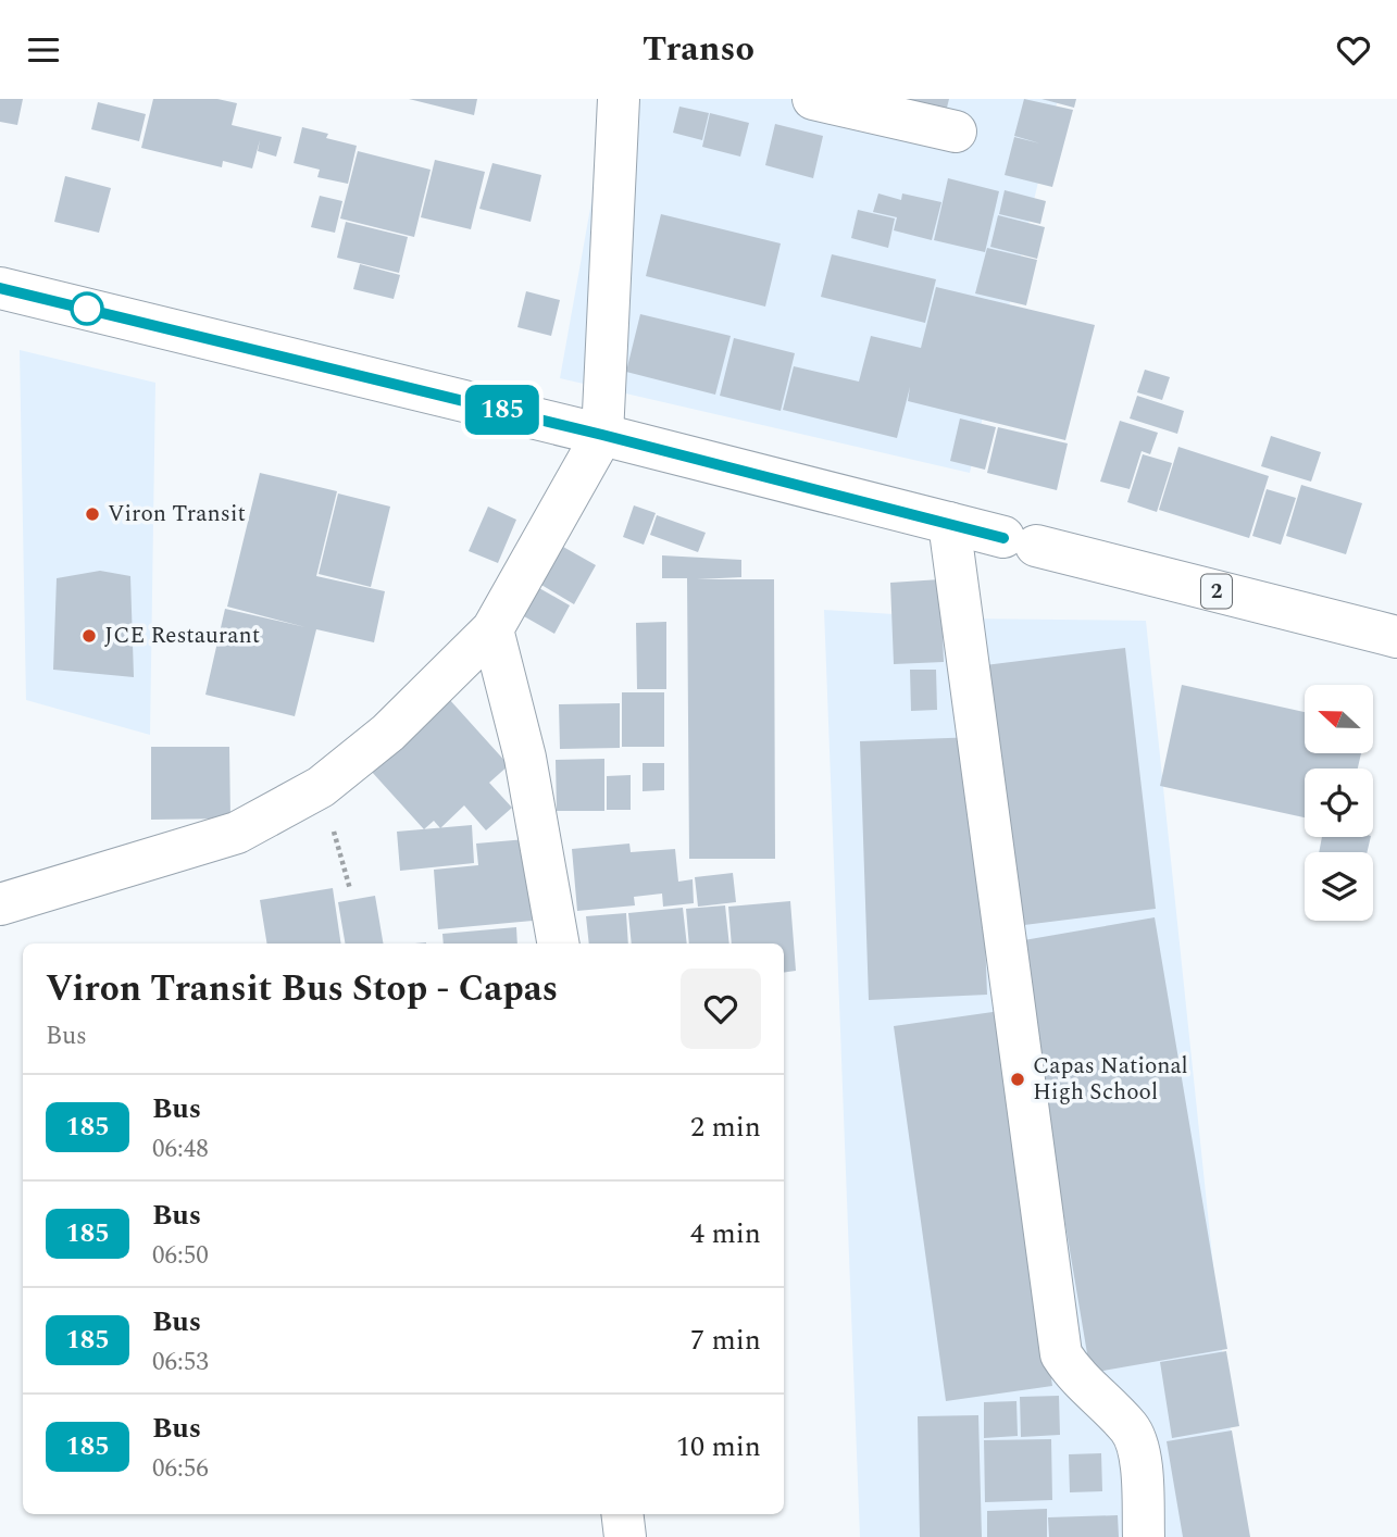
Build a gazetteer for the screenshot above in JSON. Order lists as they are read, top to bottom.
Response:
{
  "streets": {
    "main road": ["2"]
  },
  "places": ["Viron Transit", "JCE Restaurant", "Capas National High School"],
  "lines": ["bus line 185"],
  "north": "left",
  "page": {
    "header": "Transo",
    "on_map": "185",
    "heading": ["Viron Transit Bus Stop - Capas", "Bus"],
    "list": [
      {
        "mark": "185",
        "name": "Bus",
        "note": "06:48",
        "value": "2 min"
      },
      {
        "mark": "185",
        "name": "Bus",
        "note": "06:50",
        "value": "4 min"
      },
      {
        "mark": "185",
        "name": "Bus",
        "note": "06:53",
        "value": "7 min"
      },
      {
        "mark": "185",
        "name": "Bus",
        "note": "06:56",
        "value": "10 min"
      }
    ]
  }
}
